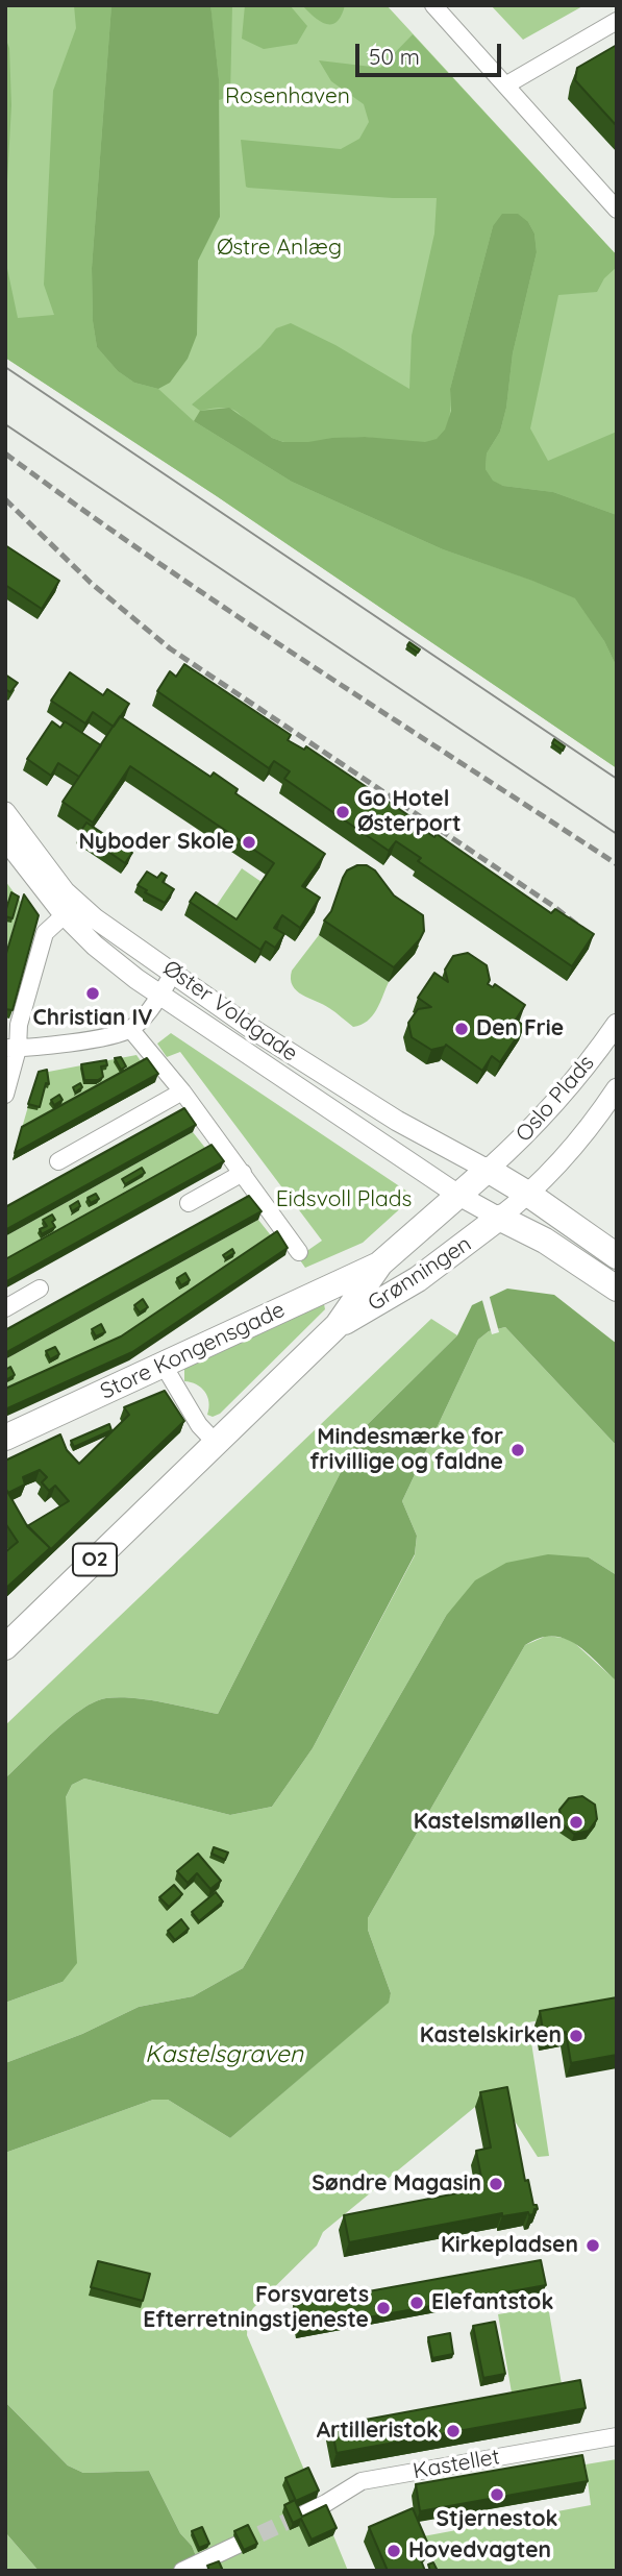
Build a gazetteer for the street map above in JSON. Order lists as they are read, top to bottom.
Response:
{
  "streets": {
    "main road": ["Grønningen", "Store Kongensgade", "O2"],
    "street": ["Øster Voldgade", "Oslo Plads", "Kastellet"]
  },
  "crossings": [
    ["Øster Voldgade", "Oslo Plads"],
    ["Øster Voldgade", "Grønningen"],
    ["Øster Voldgade", "O2"],
    ["Oslo Plads", "Grønningen"],
    ["Oslo Plads", "O2"],
    ["Grønningen", "Store Kongensgade"],
    ["Grønningen", "O2"]
  ],
  "water": ["Kastelsgraven"],
  "parks": ["Rosenhaven", "Østre Anlæg", "Eidsvoll Plads"],
  "places": [
    "Go Hotel Østerport",
    "Nyboder Skole",
    "Christian IV",
    "Den Frie",
    "Mindesmærke for frivillige og faldne",
    "Kastelsmøllen",
    "Kastelskirken",
    "Søndre Magasin",
    "Kirkepladsen",
    "Elefantstok",
    "Forsvarets Efterretningstjeneste",
    "Artilleristok",
    "Stjernestok",
    "Hovedvagten"
  ],
  "scale_bar": "50 m"
}
